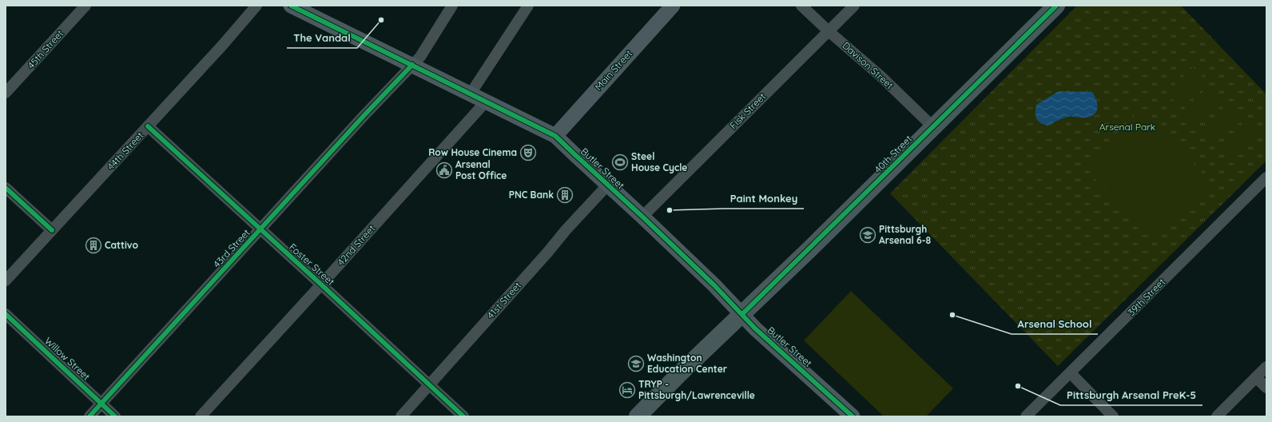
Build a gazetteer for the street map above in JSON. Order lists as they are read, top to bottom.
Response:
{
  "streets": {
    "main road": ["Main Street", "40th Street", "Butler Street"],
    "street": [
      "45th Street",
      "Davison Street",
      "Fisk Street",
      "44th Street",
      "42nd Street",
      "43rd Street",
      "Foster Street",
      "39th Street",
      "41st Street",
      "Willow Street"
    ]
  },
  "crossings": [
    ["Davison Street", "Fisk Street"],
    ["Davison Street", "40th Street"],
    ["Main Street", "Butler Street"],
    ["Fisk Street", "Butler Street"],
    ["44th Street", "Foster Street"],
    ["40th Street", "Butler Street"],
    ["Butler Street", "42nd Street"],
    ["Butler Street", "43rd Street"],
    ["Butler Street", "41st Street"],
    ["42nd Street", "Foster Street"],
    ["43rd Street", "Foster Street"],
    ["43rd Street", "Willow Street"],
    ["Foster Street", "41st Street"]
  ],
  "parks": ["Arsenal Park"],
  "places": {
    "other": [
      "The Vandal",
      "Paint Monkey",
      "Arsenal School",
      "Pittsburgh Arsenal PreK-5"
    ],
    "theatre": ["Row House Cinema"],
    "sports": ["Steel House Cycle"],
    "public building": ["Arsenal Post Office"],
    "building": ["PNC Bank", "Cattivo"],
    "school or university": ["Pittsburgh Arsenal 6-8", "Washington Education Center"],
    "hotel": ["TRYP - Pittsburgh/Lawrenceville"]
  }
}
